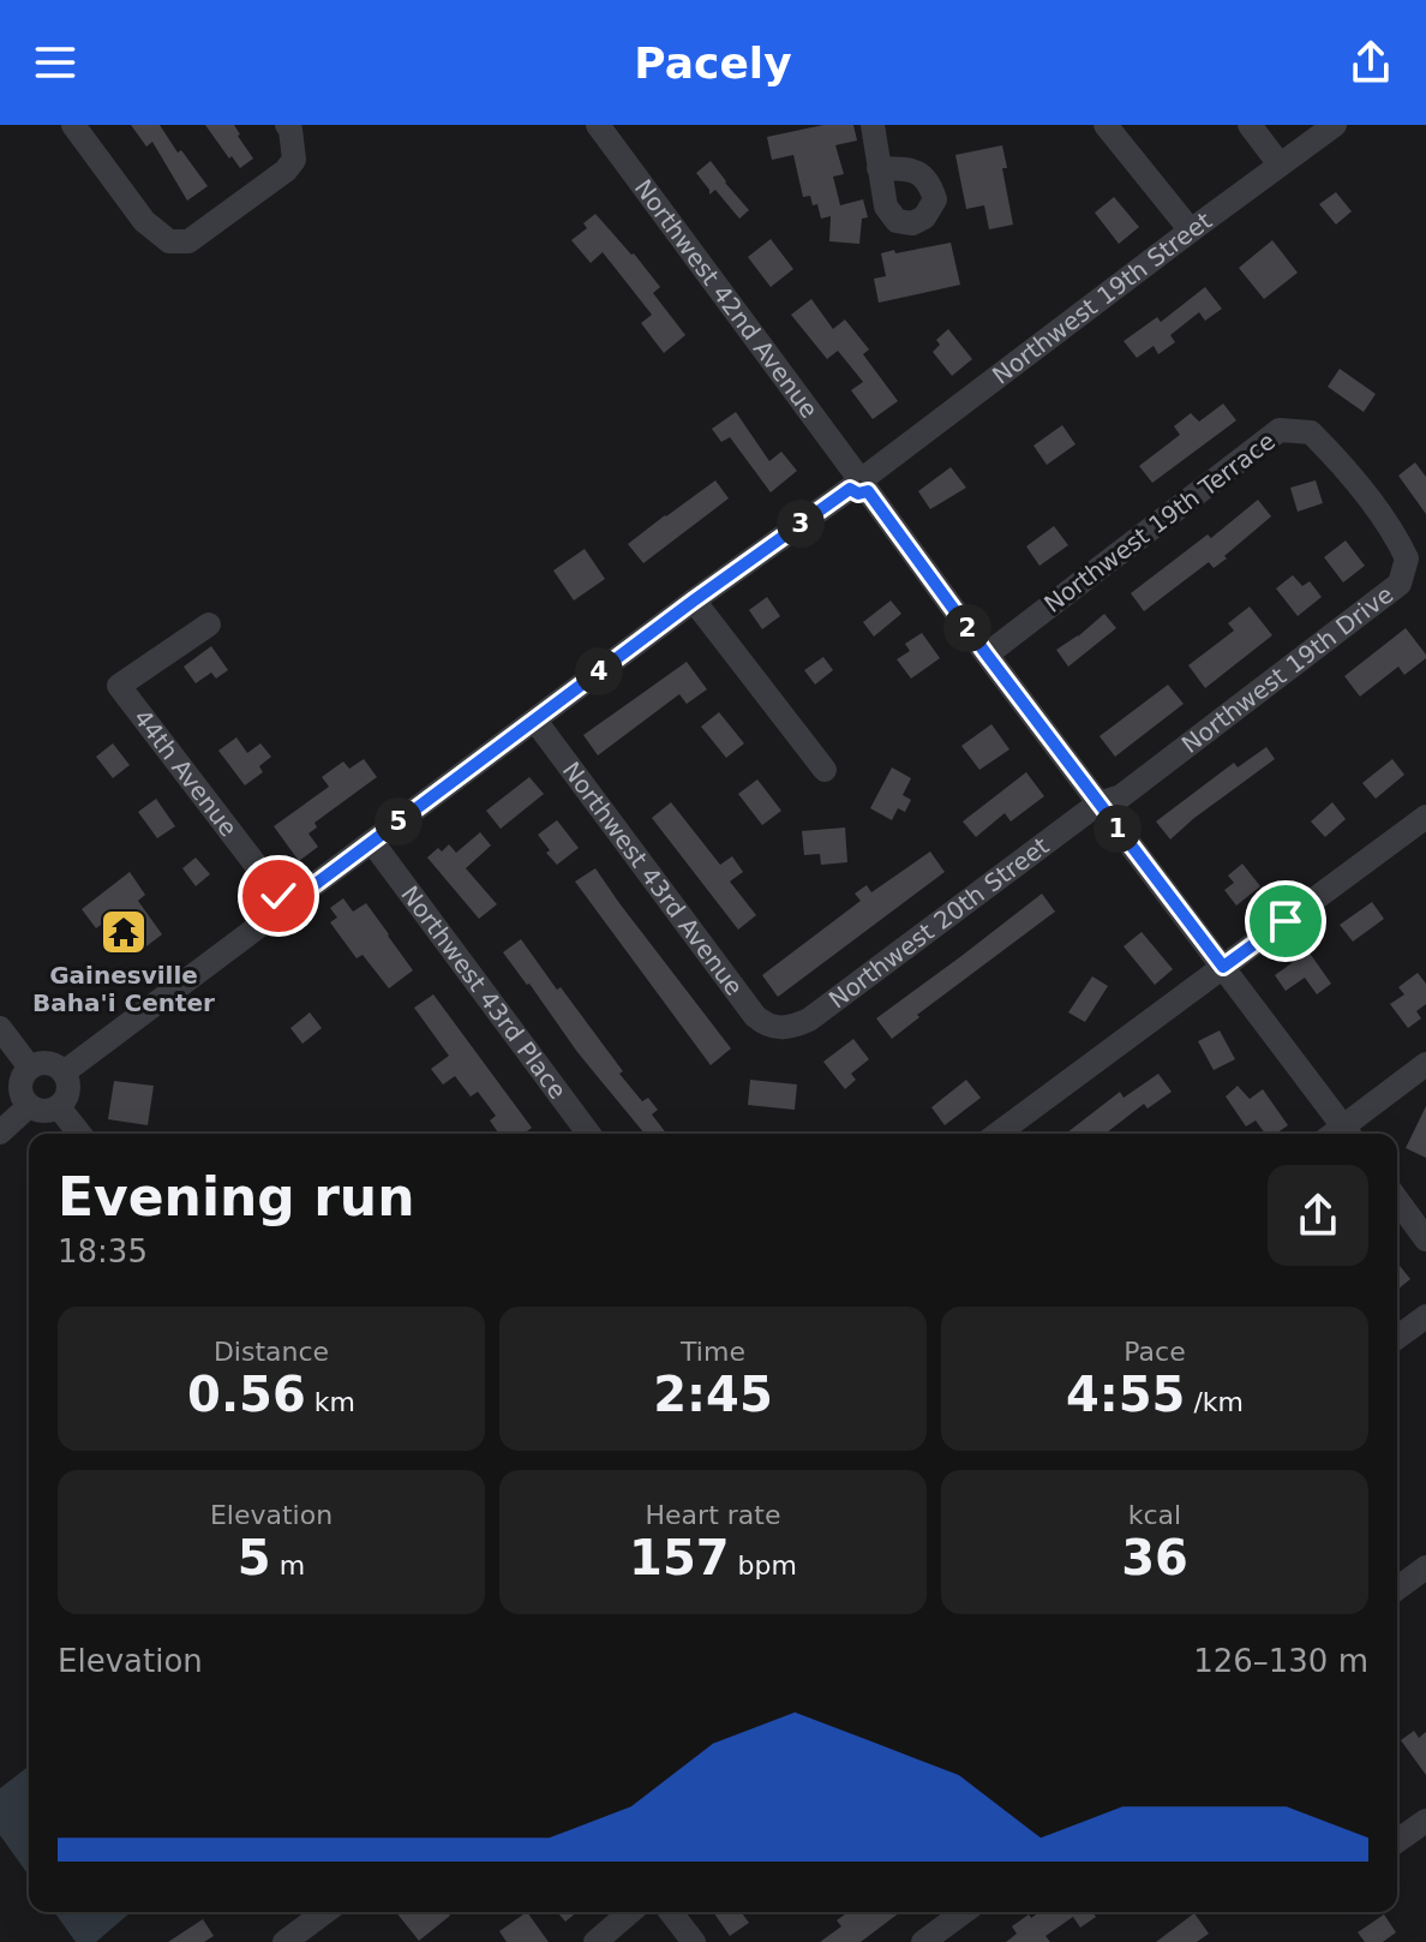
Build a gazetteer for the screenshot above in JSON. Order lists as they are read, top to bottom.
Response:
{
  "streets": {
    "street": [
      "Northwest 42nd Avenue",
      "Northwest 19th Street",
      "Northwest 19th Terrace",
      "Northwest 19th Drive",
      "44th Avenue",
      "Northwest 43rd Avenue",
      "Northwest 20th Street",
      "Northwest 43rd Place"
    ]
  },
  "crossings": [
    ["Northwest 42nd Avenue", "Northwest 19th Street"],
    ["Northwest 42nd Avenue", "Northwest 19th Terrace"],
    ["Northwest 42nd Avenue", "Northwest 19th Drive"],
    ["Northwest 42nd Avenue", "Northwest 20th Street"],
    ["Northwest 19th Street", "44th Avenue"],
    ["Northwest 19th Street", "Northwest 43rd Avenue"],
    ["Northwest 19th Street", "Northwest 43rd Place"],
    ["Northwest 19th Terrace", "Northwest 19th Drive"],
    ["Northwest 19th Drive", "Northwest 20th Street"],
    ["Northwest 43rd Avenue", "Northwest 20th Street"]
  ],
  "places": {
    "temple": ["Gainesville Baha'i Center"]
  },
  "page": {
    "header": "Pacely",
    "pins": [
      "3",
      "2",
      "4",
      "5",
      "1"
    ],
    "heading": ["Evening run", "18:35"],
    "stats": [
      ["Distance", "0.56 km"],
      ["Time", "2:45"],
      ["Pace", "4:55 /km"],
      ["Elevation", "5 m"],
      ["Heart rate", "157 bpm"],
      ["kcal", "36"]
    ],
    "chart": ["Elevation", "126–130 m"]
  }
}
